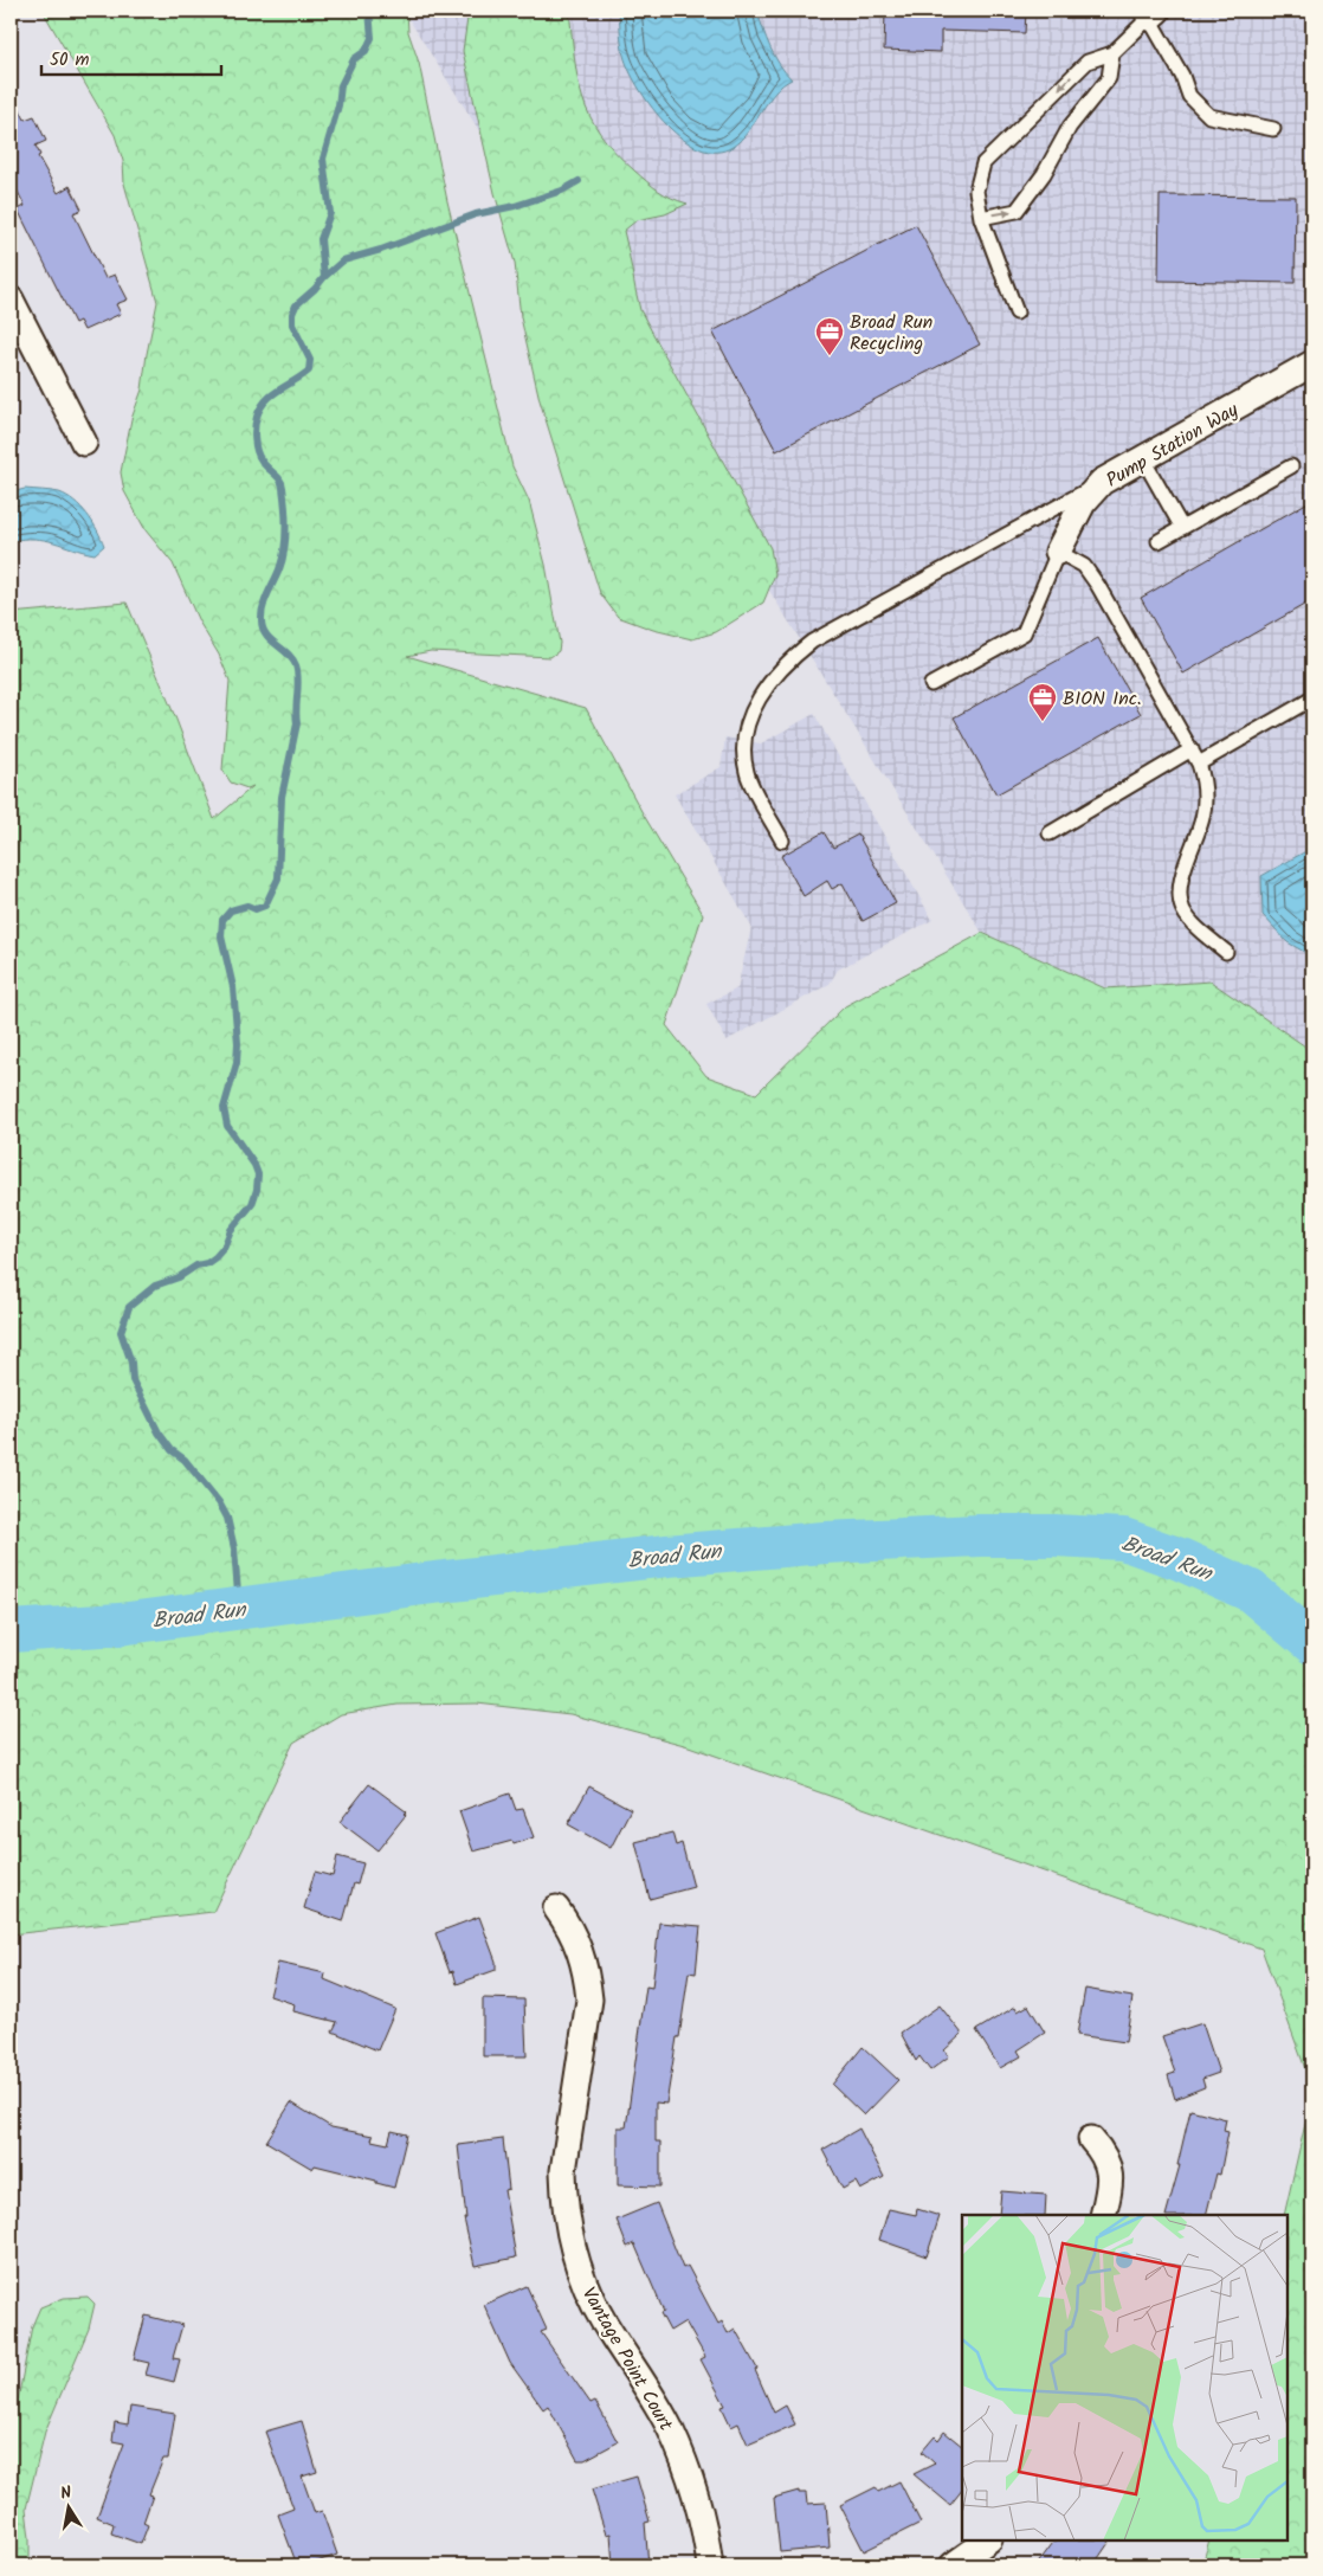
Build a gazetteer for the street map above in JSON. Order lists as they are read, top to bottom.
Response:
{
  "streets": {
    "street": ["Pump Station Way", "Vantage Point Court"]
  },
  "water": ["Broad Run"],
  "places": {
    "office": ["Broad Run Recycling", "BION Inc."]
  },
  "scale_bar": "50 m",
  "north": "top"
}
